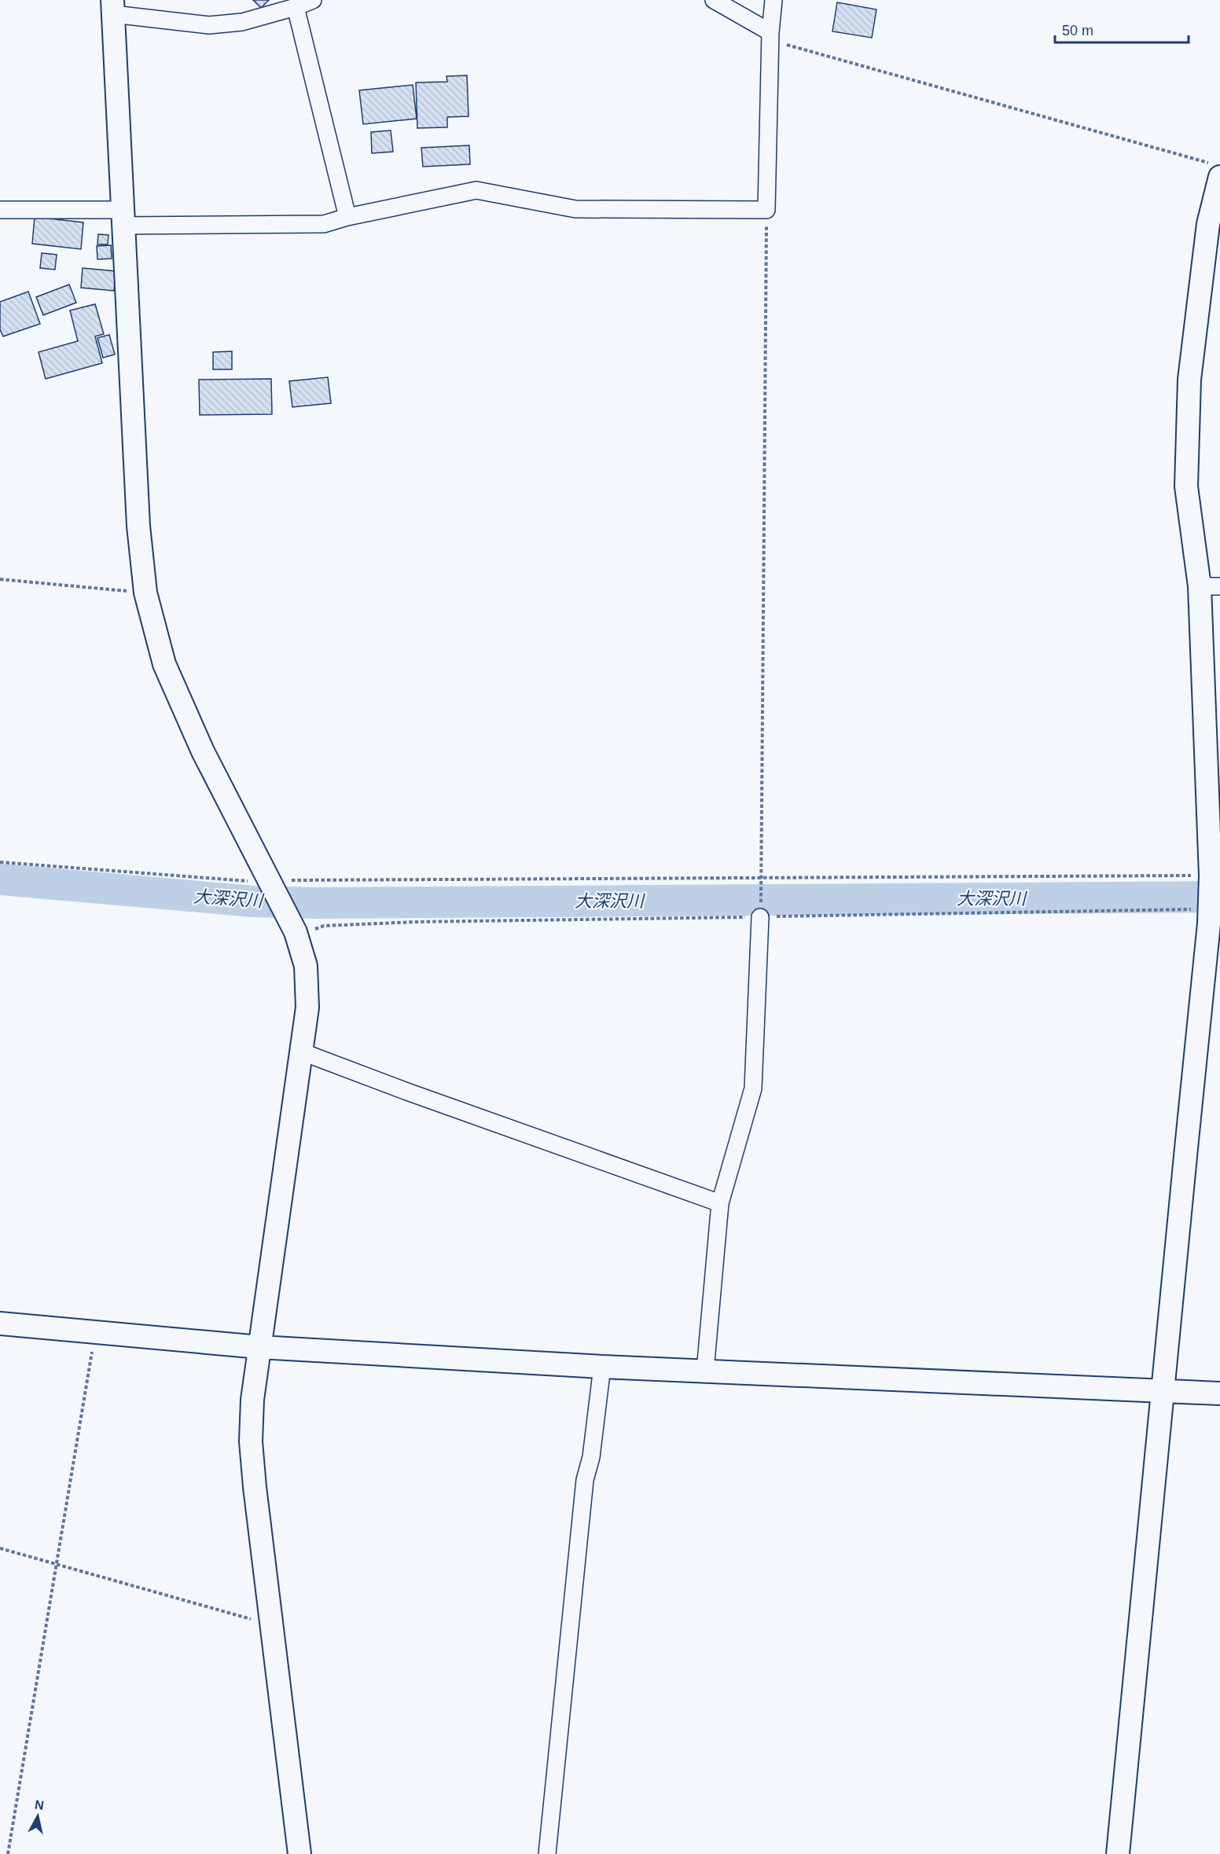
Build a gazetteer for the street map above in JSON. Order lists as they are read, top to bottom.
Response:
{
  "water": ["大深沢川"],
  "scale_bar": "50 m",
  "north": "top"
}
